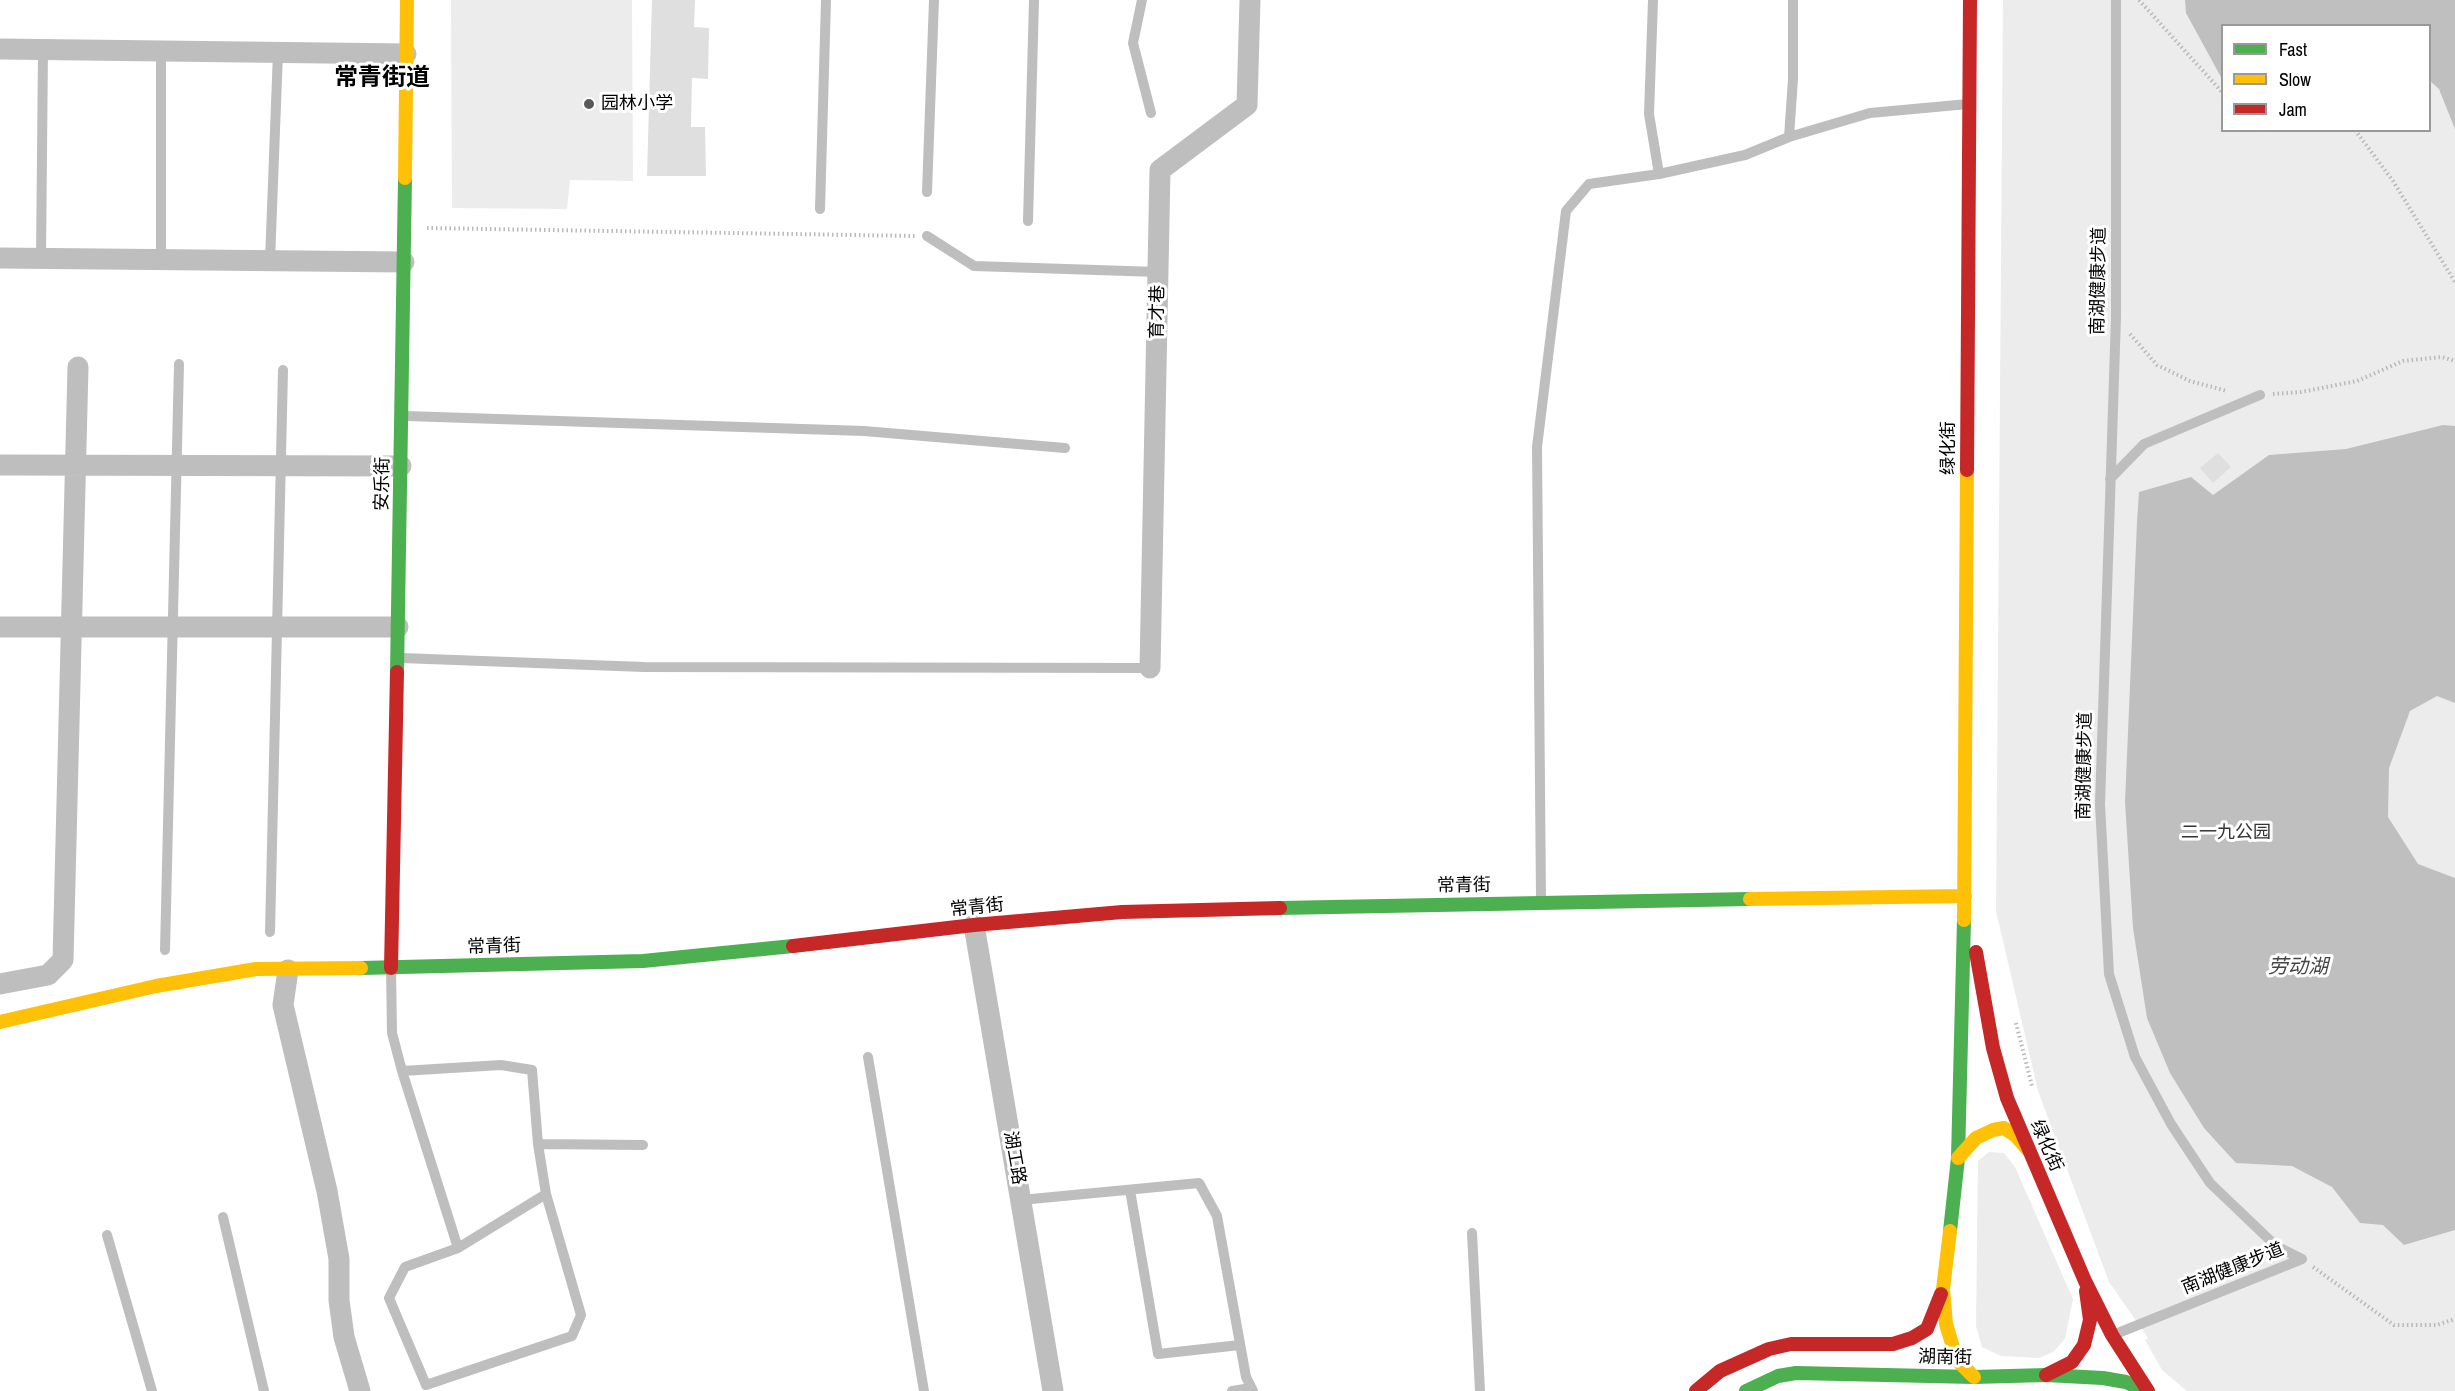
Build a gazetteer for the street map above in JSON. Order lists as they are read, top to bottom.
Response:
{
  "streets": {
    "street": [
      "育才巷",
      "绿化街",
      "安乐街",
      "常青街",
      "湖工路",
      "湖南街"
    ],
    "lane": ["南湖健康步道"]
  },
  "crossings": [
    ["南湖健康步道", "绿化街"],
    ["绿化街", "常青街"],
    ["绿化街", "湖南街"],
    ["安乐街", "常青街"],
    ["常青街", "湖工路"]
  ],
  "districts": ["常青街道"],
  "water": ["劳动湖"],
  "parks": ["二一九公园"],
  "places": ["园林小学"],
  "legend": ["Fast", "Slow", "Jam"]
}
